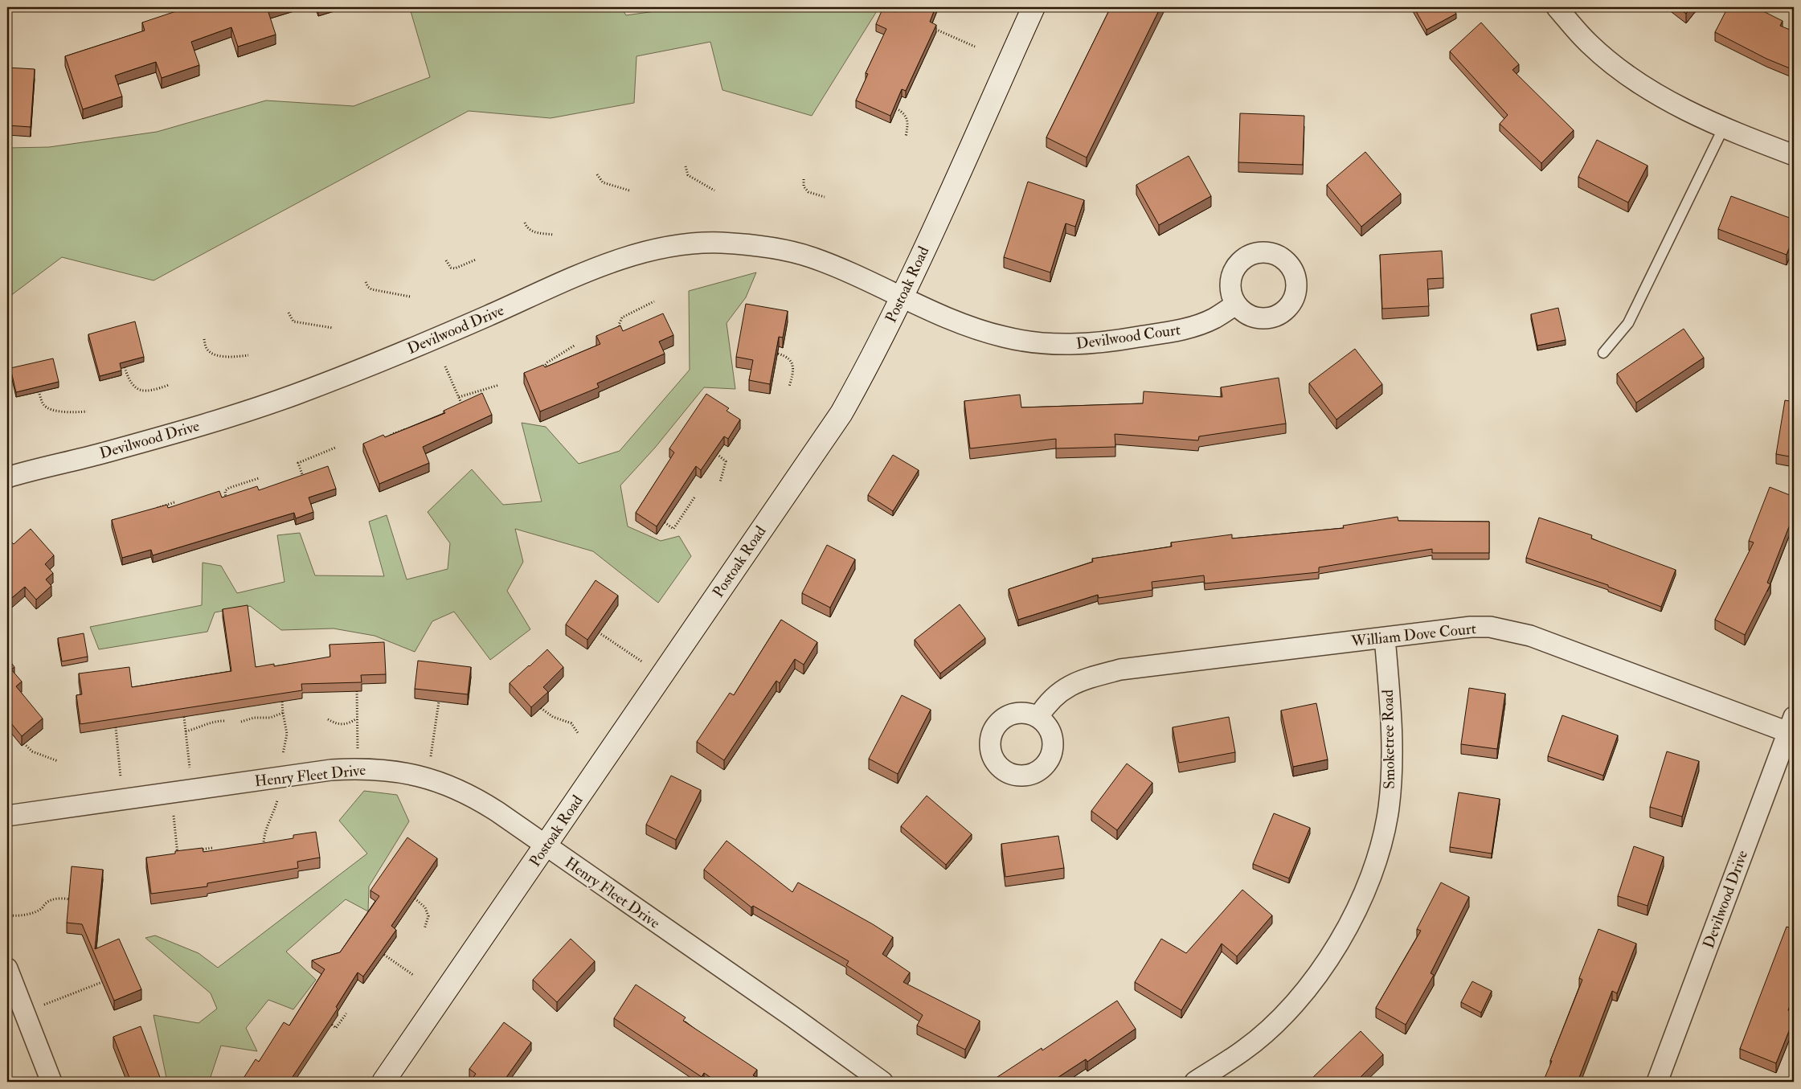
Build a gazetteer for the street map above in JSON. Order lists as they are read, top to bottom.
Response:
{
  "streets": {
    "street": [
      "Postoak Road",
      "Devilwood Drive",
      "Devilwood Court",
      "William Dove Court",
      "Smoketree Road",
      "Henry Fleet Drive"
    ]
  },
  "crossings": [
    ["Postoak Road", "Devilwood Drive"],
    ["Postoak Road", "Devilwood Court"],
    ["Postoak Road", "Henry Fleet Drive"],
    ["Devilwood Drive", "Devilwood Court"],
    ["Devilwood Drive", "William Dove Court"],
    ["William Dove Court", "Smoketree Road"]
  ]
}
